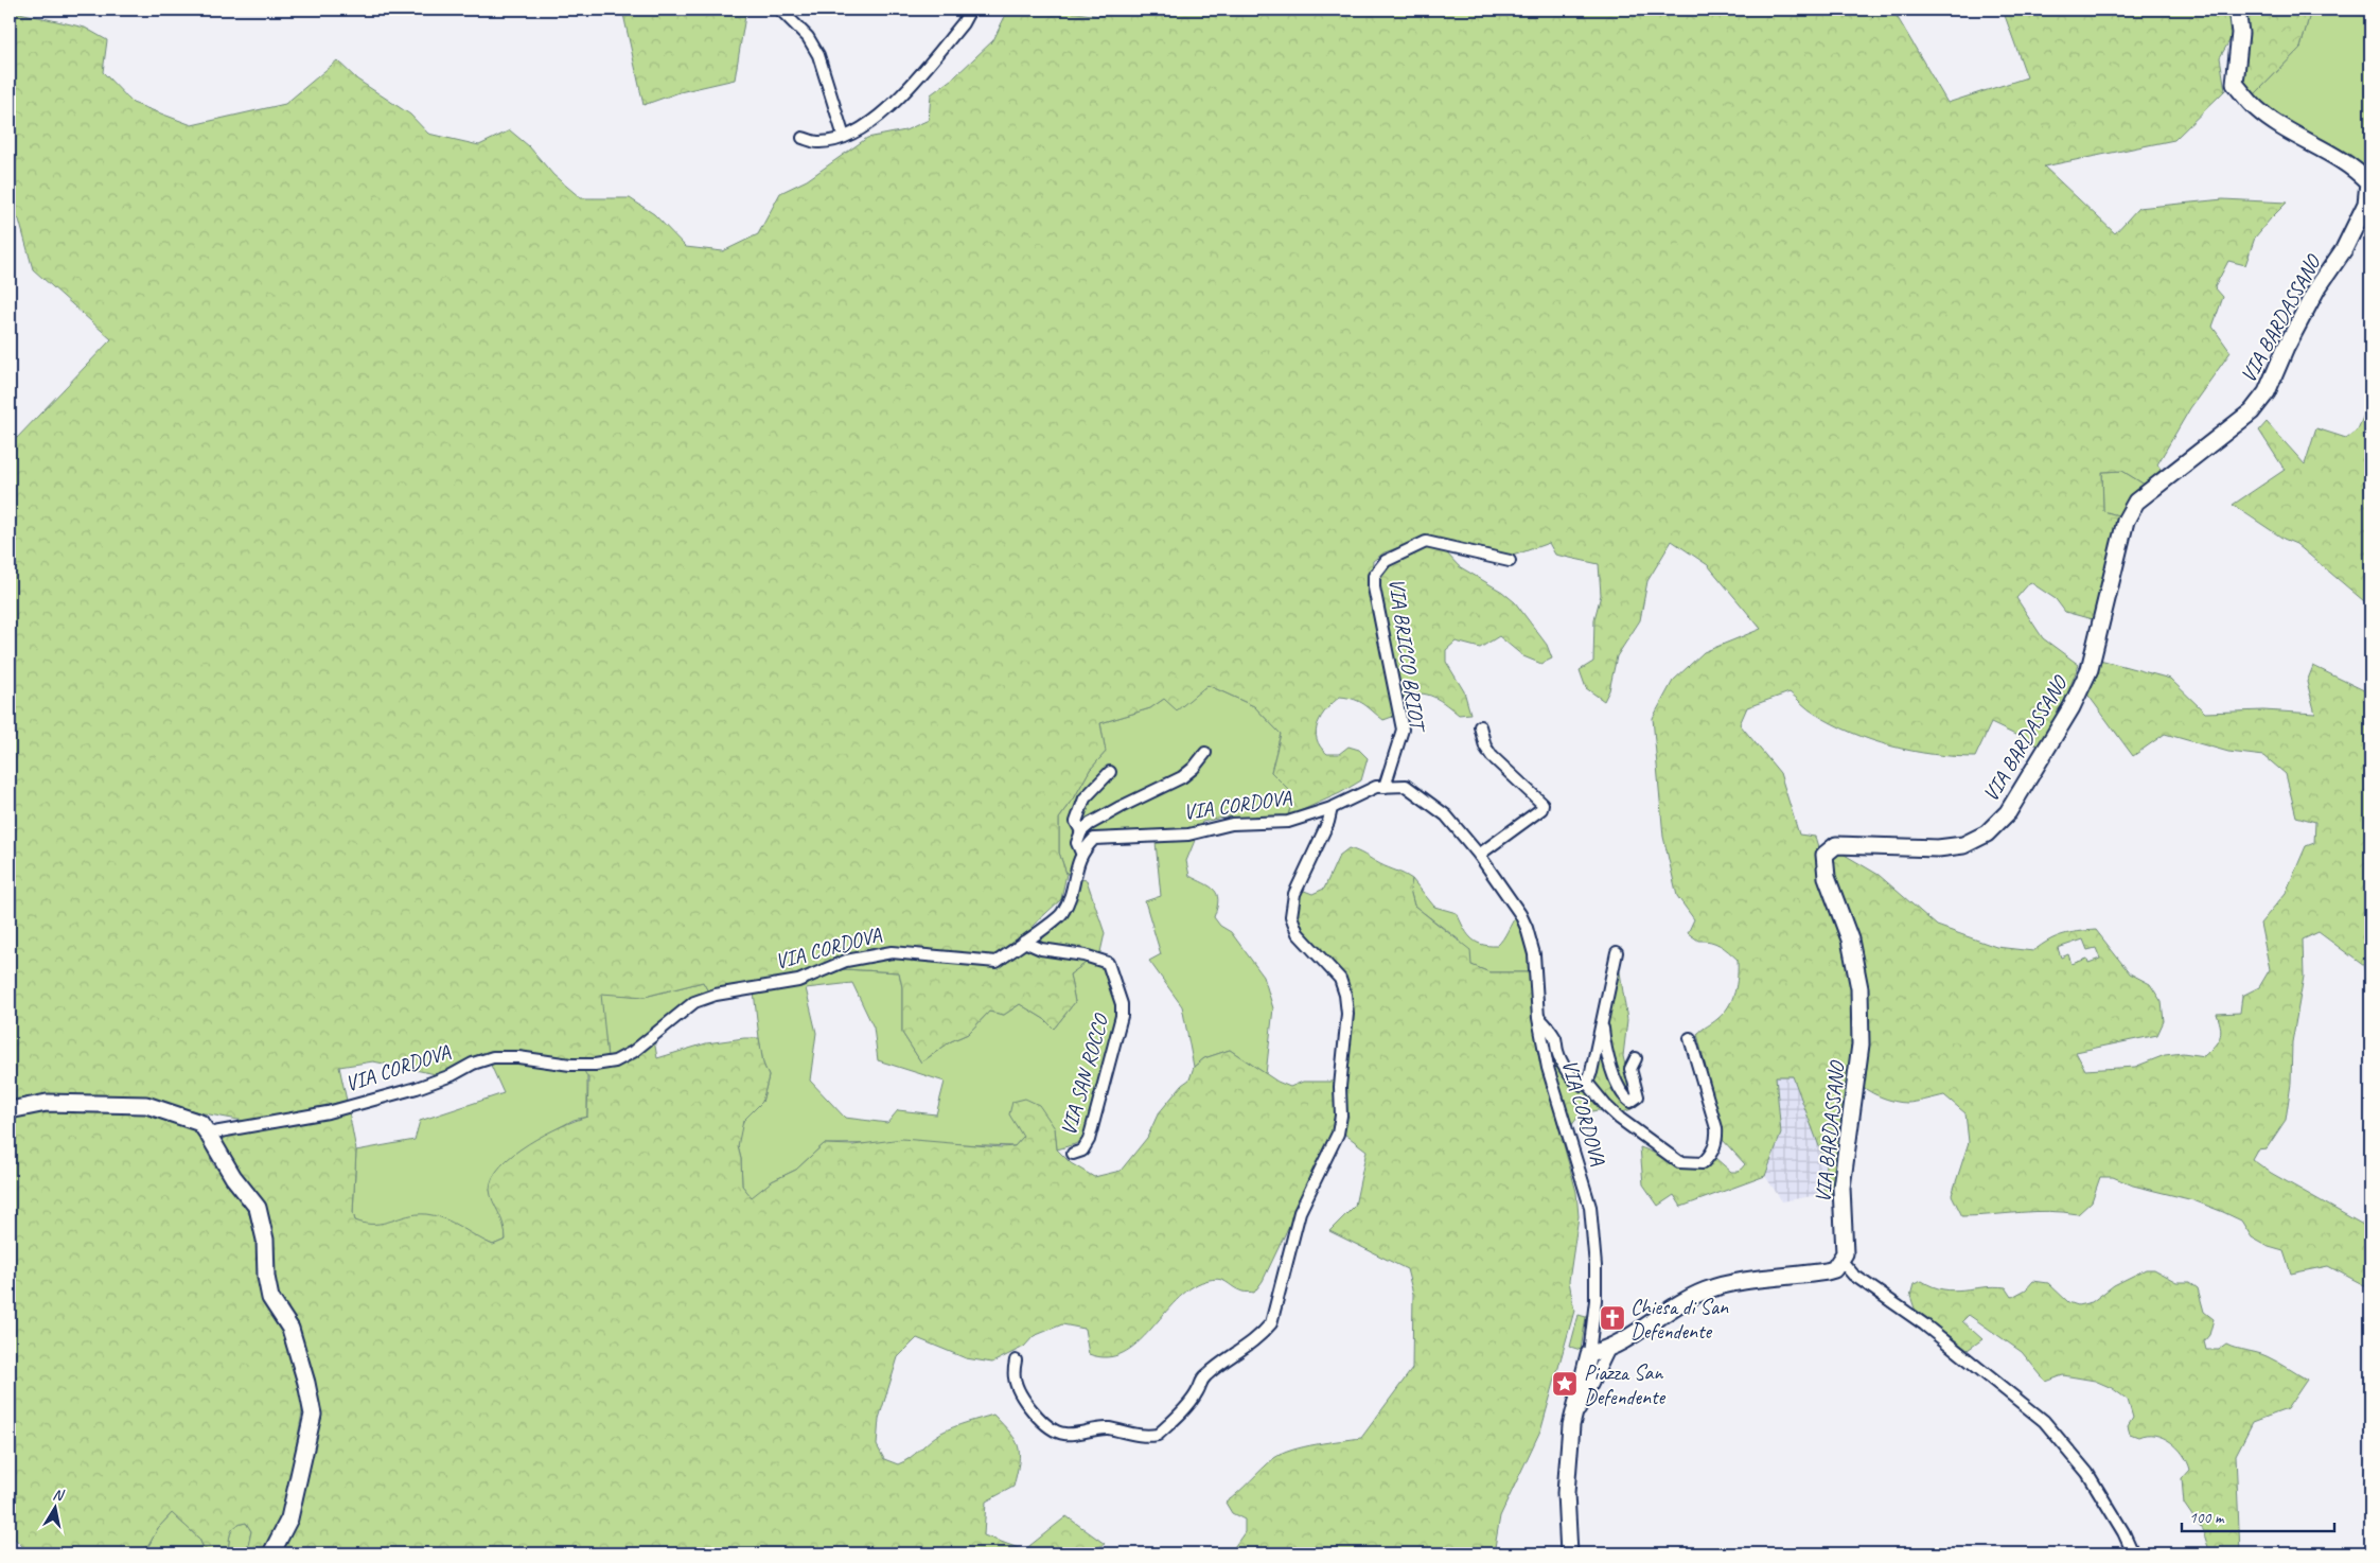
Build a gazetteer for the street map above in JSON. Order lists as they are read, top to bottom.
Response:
{
  "streets": {
    "street": [
      "VIA BARDASSANO",
      "VIA BRICCO BRIOT",
      "VIA CORDOVA",
      "VIA SAN ROCCO"
    ]
  },
  "crossings": [
    ["VIA BRICCO BRIOT", "VIA CORDOVA"],
    ["VIA CORDOVA", "VIA SAN ROCCO"]
  ],
  "places": {
    "church": ["Chiesa di San Defendente"],
    "place": ["Piazza San Defendente"]
  },
  "scale_bar": "100 m",
  "north": "top"
}
